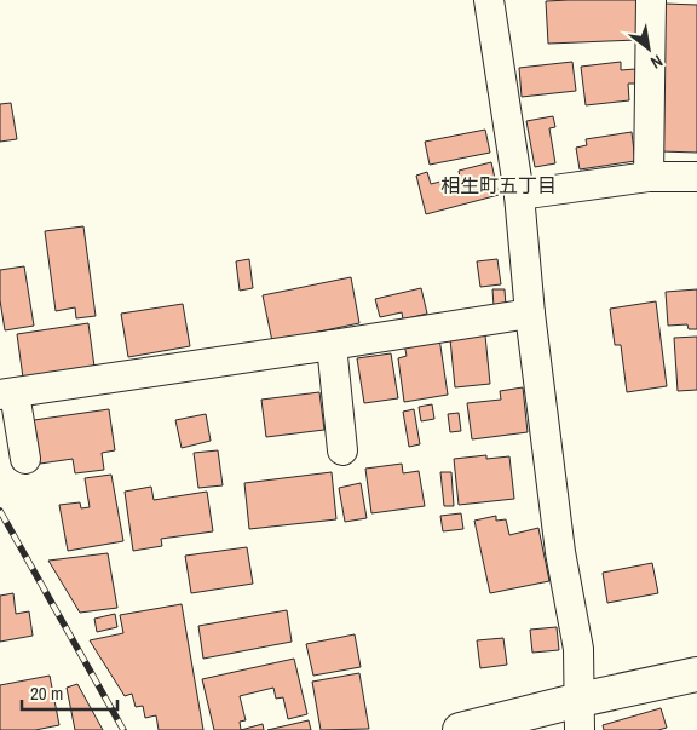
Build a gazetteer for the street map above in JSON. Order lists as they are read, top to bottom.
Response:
{
  "districts": ["相生町五丁目"],
  "scale_bar": "20 m",
  "north": "bottom right"
}
